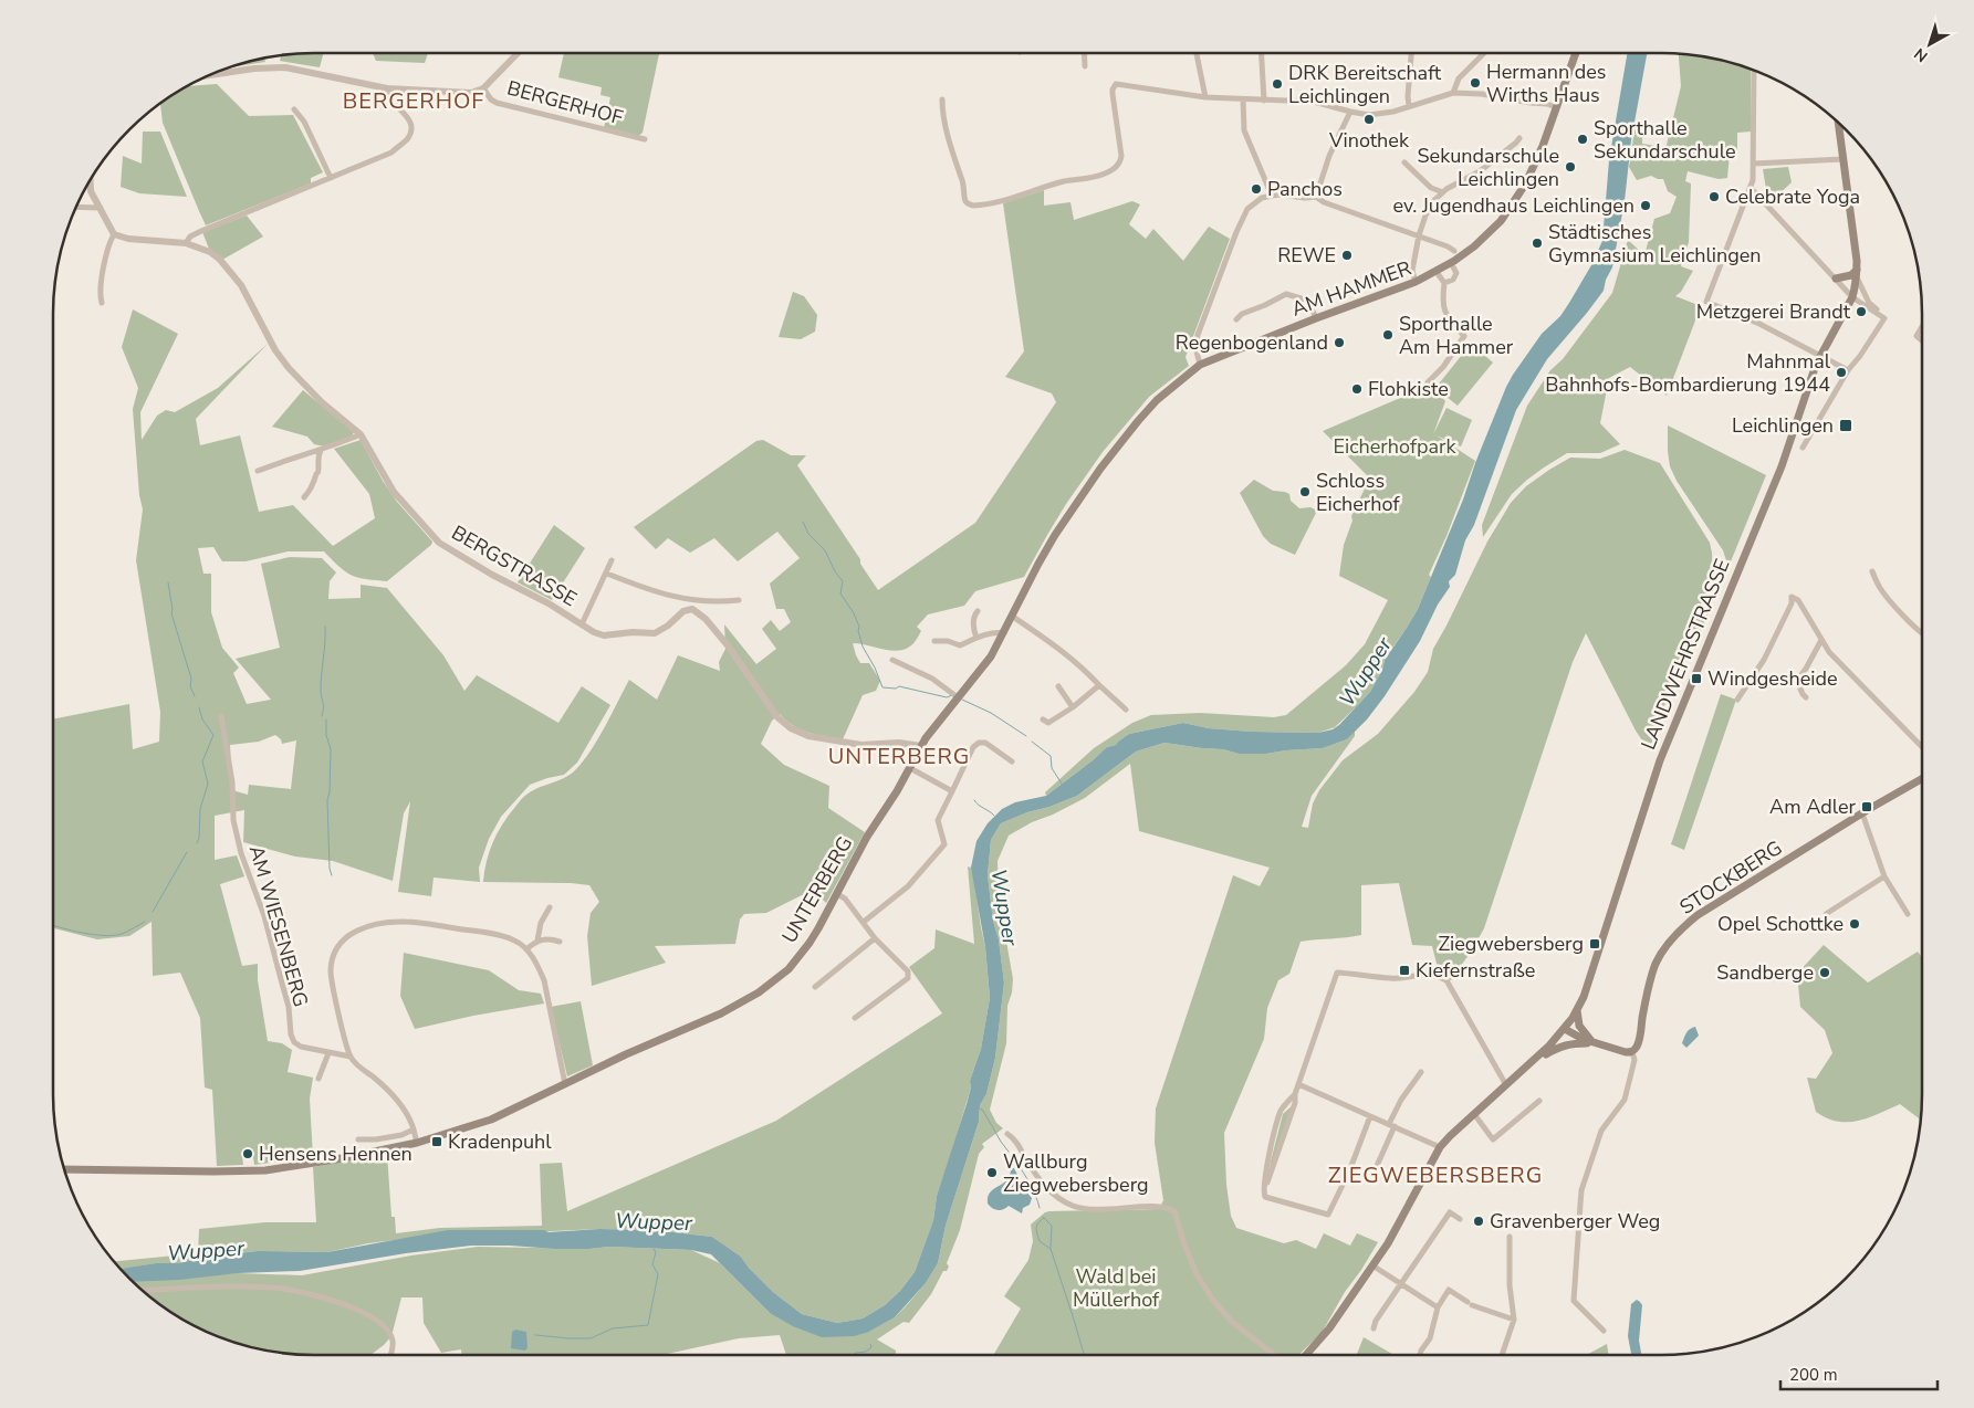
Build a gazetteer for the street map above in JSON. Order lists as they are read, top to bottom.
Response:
{
  "streets": {
    "main road": [
      "AM HAMMER",
      "LANDWEHRSTRASSE",
      "STOCKBERG",
      "UNTERBERG"
    ],
    "street": ["BERGERHOF", "BERGSTRASSE", "AM WIESENBERG"]
  },
  "crossings": [
    ["AM HAMMER", "UNTERBERG"],
    ["BERGSTRASSE", "UNTERBERG"]
  ],
  "districts": ["BERGERHOF", "UNTERBERG", "ZIEGWEBERSBERG"],
  "water": ["Wupper"],
  "parks": ["Eicherhofpark", "Wald bei Müllerhof"],
  "places": {
    "other": [
      "Hermann des Wirths Haus",
      "DRK Bereitschaft Leichlingen",
      "Vinothek",
      "Sporthalle Sekundarschule",
      "Sekundarschule Leichlingen",
      "Panchos",
      "Celebrate Yoga",
      "ev. Jugendhaus Leichlingen",
      "Städtisches Gymnasium Leichlingen",
      "REWE",
      "Metzgerei Brandt",
      "Sporthalle Am Hammer",
      "Regenbogenland",
      "Mahnmal Bahnhofs-Bombardierung 1944",
      "Flohkiste",
      "Schloss Eicherhof",
      "Opel Schottke",
      "Sandberge",
      "Hensens Hennen",
      "Wallburg Ziegwebersberg",
      "Gravenberger Weg"
    ],
    "transit": [
      "Leichlingen",
      "Windgesheide",
      "Am Adler",
      "Ziegwebersberg",
      "Kiefernstraße",
      "Kradenpuhl"
    ]
  },
  "scale_bar": "200 m",
  "north": "bottom left"
}
